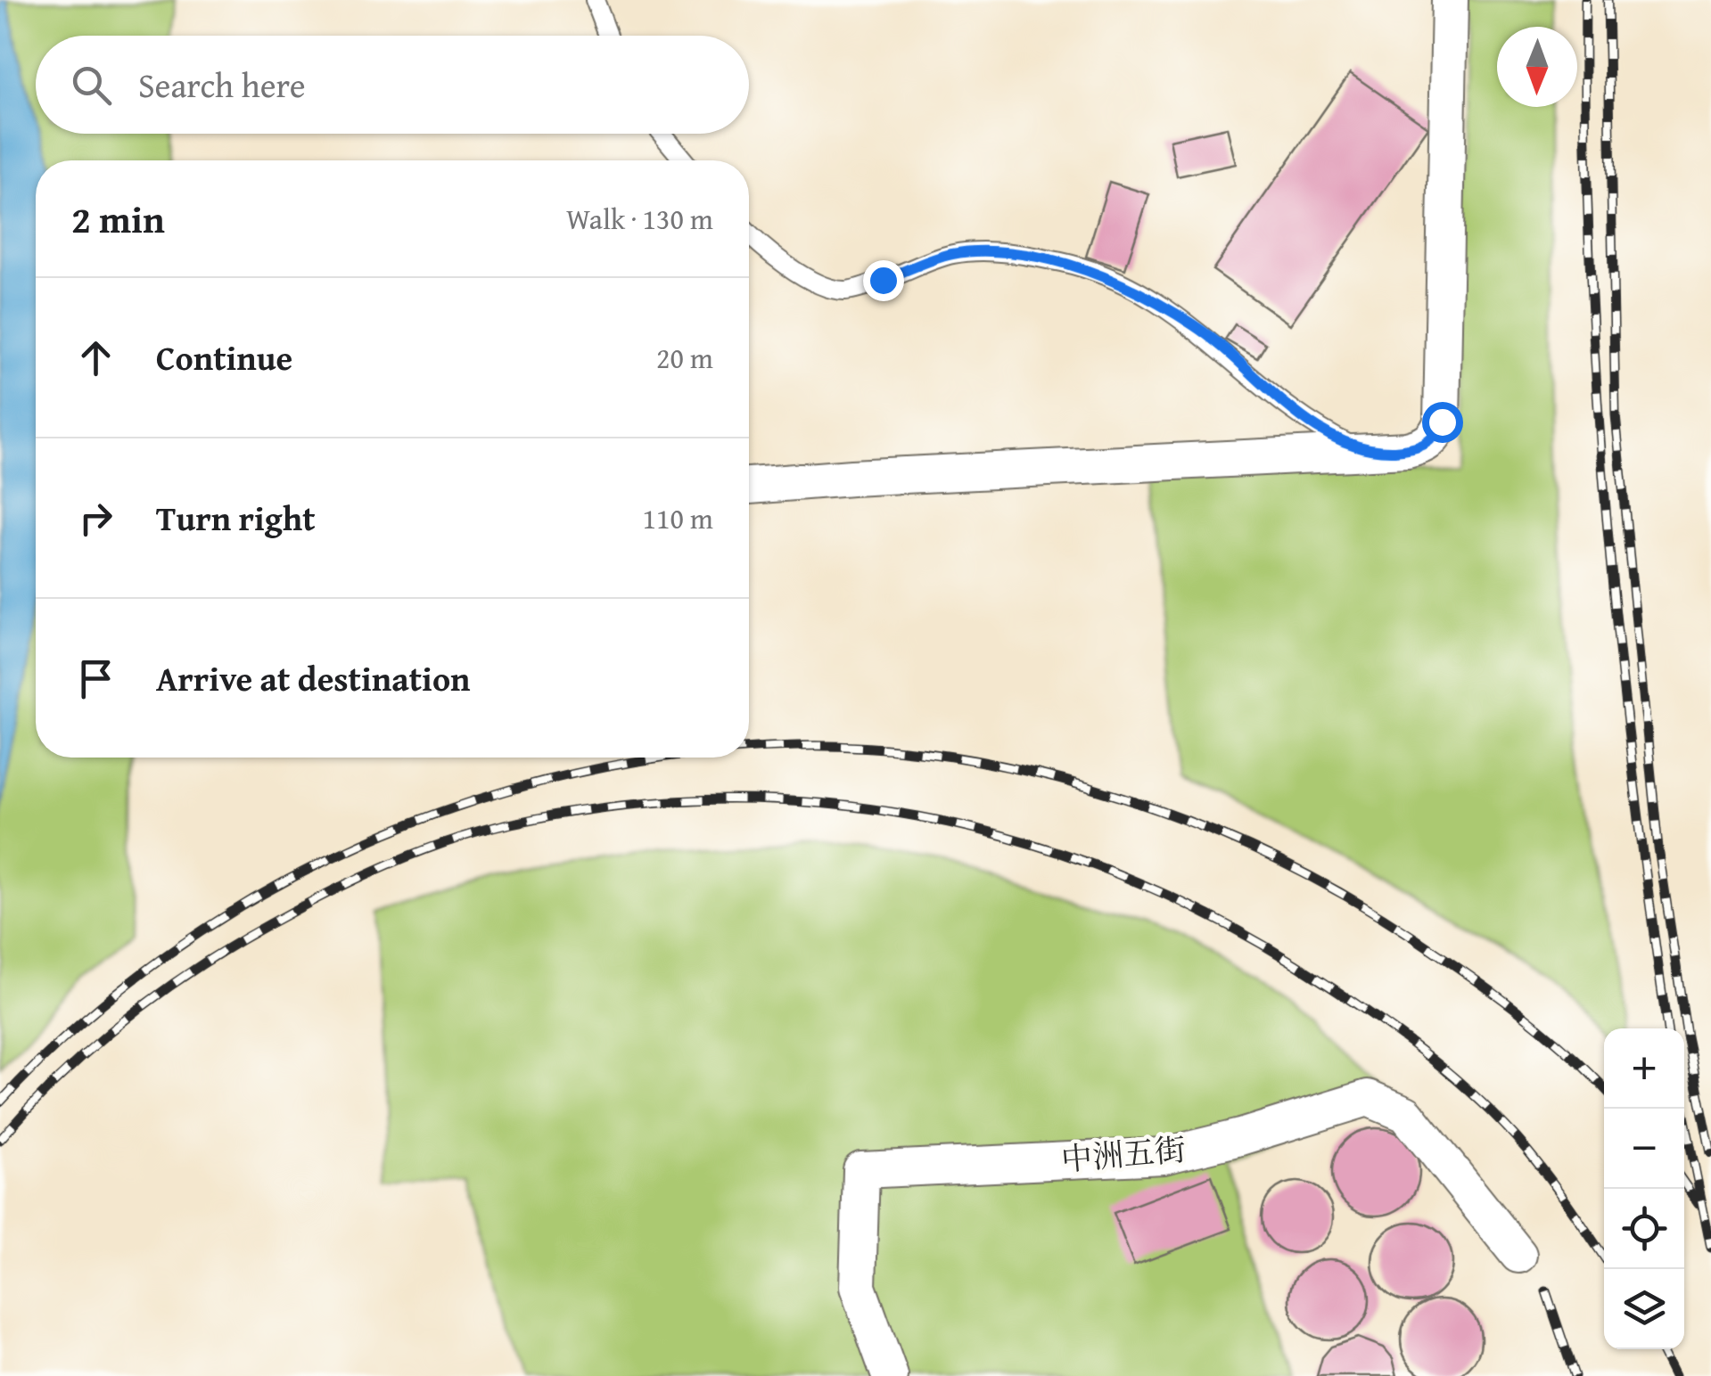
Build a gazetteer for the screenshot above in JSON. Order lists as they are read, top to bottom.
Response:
{
  "streets": {
    "street": ["中洲五街"]
  },
  "north": "bottom",
  "page": {
    "search": "Search here",
    "heading": ["2 min", "Walk · 130 m"],
    "list": [
      ["Continue", "20 m"],
      ["Turn right", "110 m"],
      "Arrive at destination"
    ],
    "map_buttons": ["+", "−"]
  }
}
